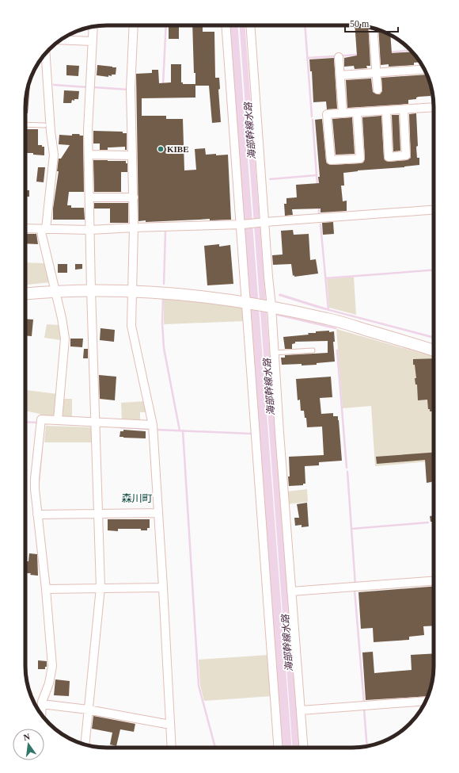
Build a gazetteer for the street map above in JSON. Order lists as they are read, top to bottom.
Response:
{
  "districts": ["森川町"],
  "water": ["海部幹線水路"],
  "places": ["KIBE"],
  "scale_bar": "50 m",
  "north": "top"
}
